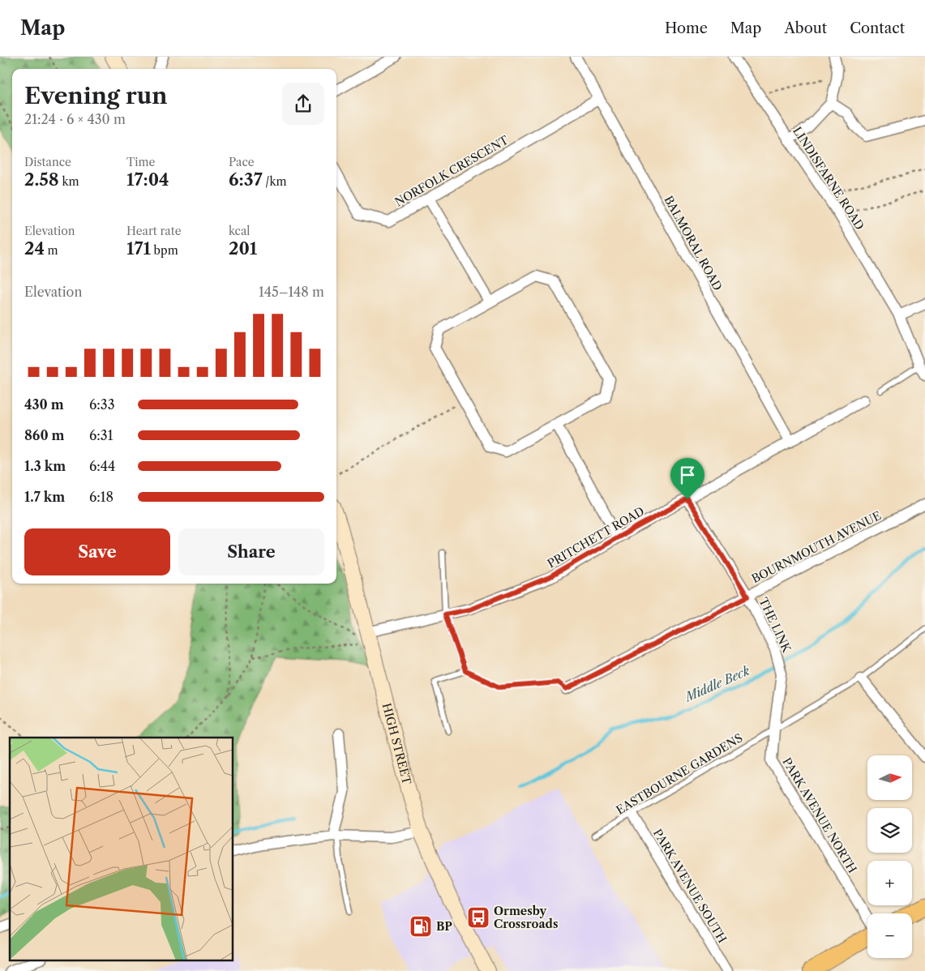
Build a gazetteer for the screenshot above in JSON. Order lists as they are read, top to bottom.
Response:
{
  "streets": {
    "main road": ["HIGH STREET"],
    "street": [
      "NORFOLK CRESCENT",
      "LINDISFARNE ROAD",
      "BALMORAL ROAD",
      "PRITCHETT ROAD",
      "BOURNMOUTH AVENUE",
      "THE LINK",
      "PARK AVENUE NORTH",
      "PARK AVENUE SOUTH"
    ],
    "lane": ["EASTBOURNE GARDENS"]
  },
  "crossings": [
    ["NORFOLK CRESCENT", "BALMORAL ROAD"],
    ["BALMORAL ROAD", "PRITCHETT ROAD"],
    ["PRITCHETT ROAD", "THE LINK"],
    ["PRITCHETT ROAD", "HIGH STREET"],
    ["BOURNMOUTH AVENUE", "THE LINK"],
    ["THE LINK", "EASTBOURNE GARDENS"],
    ["THE LINK", "PARK AVENUE NORTH"],
    ["EASTBOURNE GARDENS", "PARK AVENUE NORTH"],
    ["EASTBOURNE GARDENS", "PARK AVENUE SOUTH"]
  ],
  "water": ["Middle Beck"],
  "places": {
    "bus stop": ["Ormesby Crossroads"],
    "fuel station": ["BP"]
  },
  "north": "right",
  "page": {
    "header": "Map",
    "nav": [
      "Home",
      "Map",
      "About",
      "Contact"
    ],
    "heading": ["Evening run", "21:24 · 6 × 430 m"],
    "stats": [
      ["Distance", "2.58 km"],
      ["Time", "17:04"],
      ["Pace", "6:37 /km"],
      ["Elevation", "24 m"],
      ["Heart rate", "171 bpm"],
      ["kcal", "201"]
    ],
    "chart": ["Elevation", "145–148 m"],
    "list": [
      {
        "name": "430 m",
        "note": "6:33"
      },
      {
        "name": "860 m",
        "note": "6:31"
      },
      {
        "name": "1.3 km",
        "note": "6:44"
      },
      {
        "name": "1.7 km",
        "note": "6:18"
      }
    ],
    "buttons": ["Save", "Share"],
    "map_buttons": ["+", "−"]
  }
}
